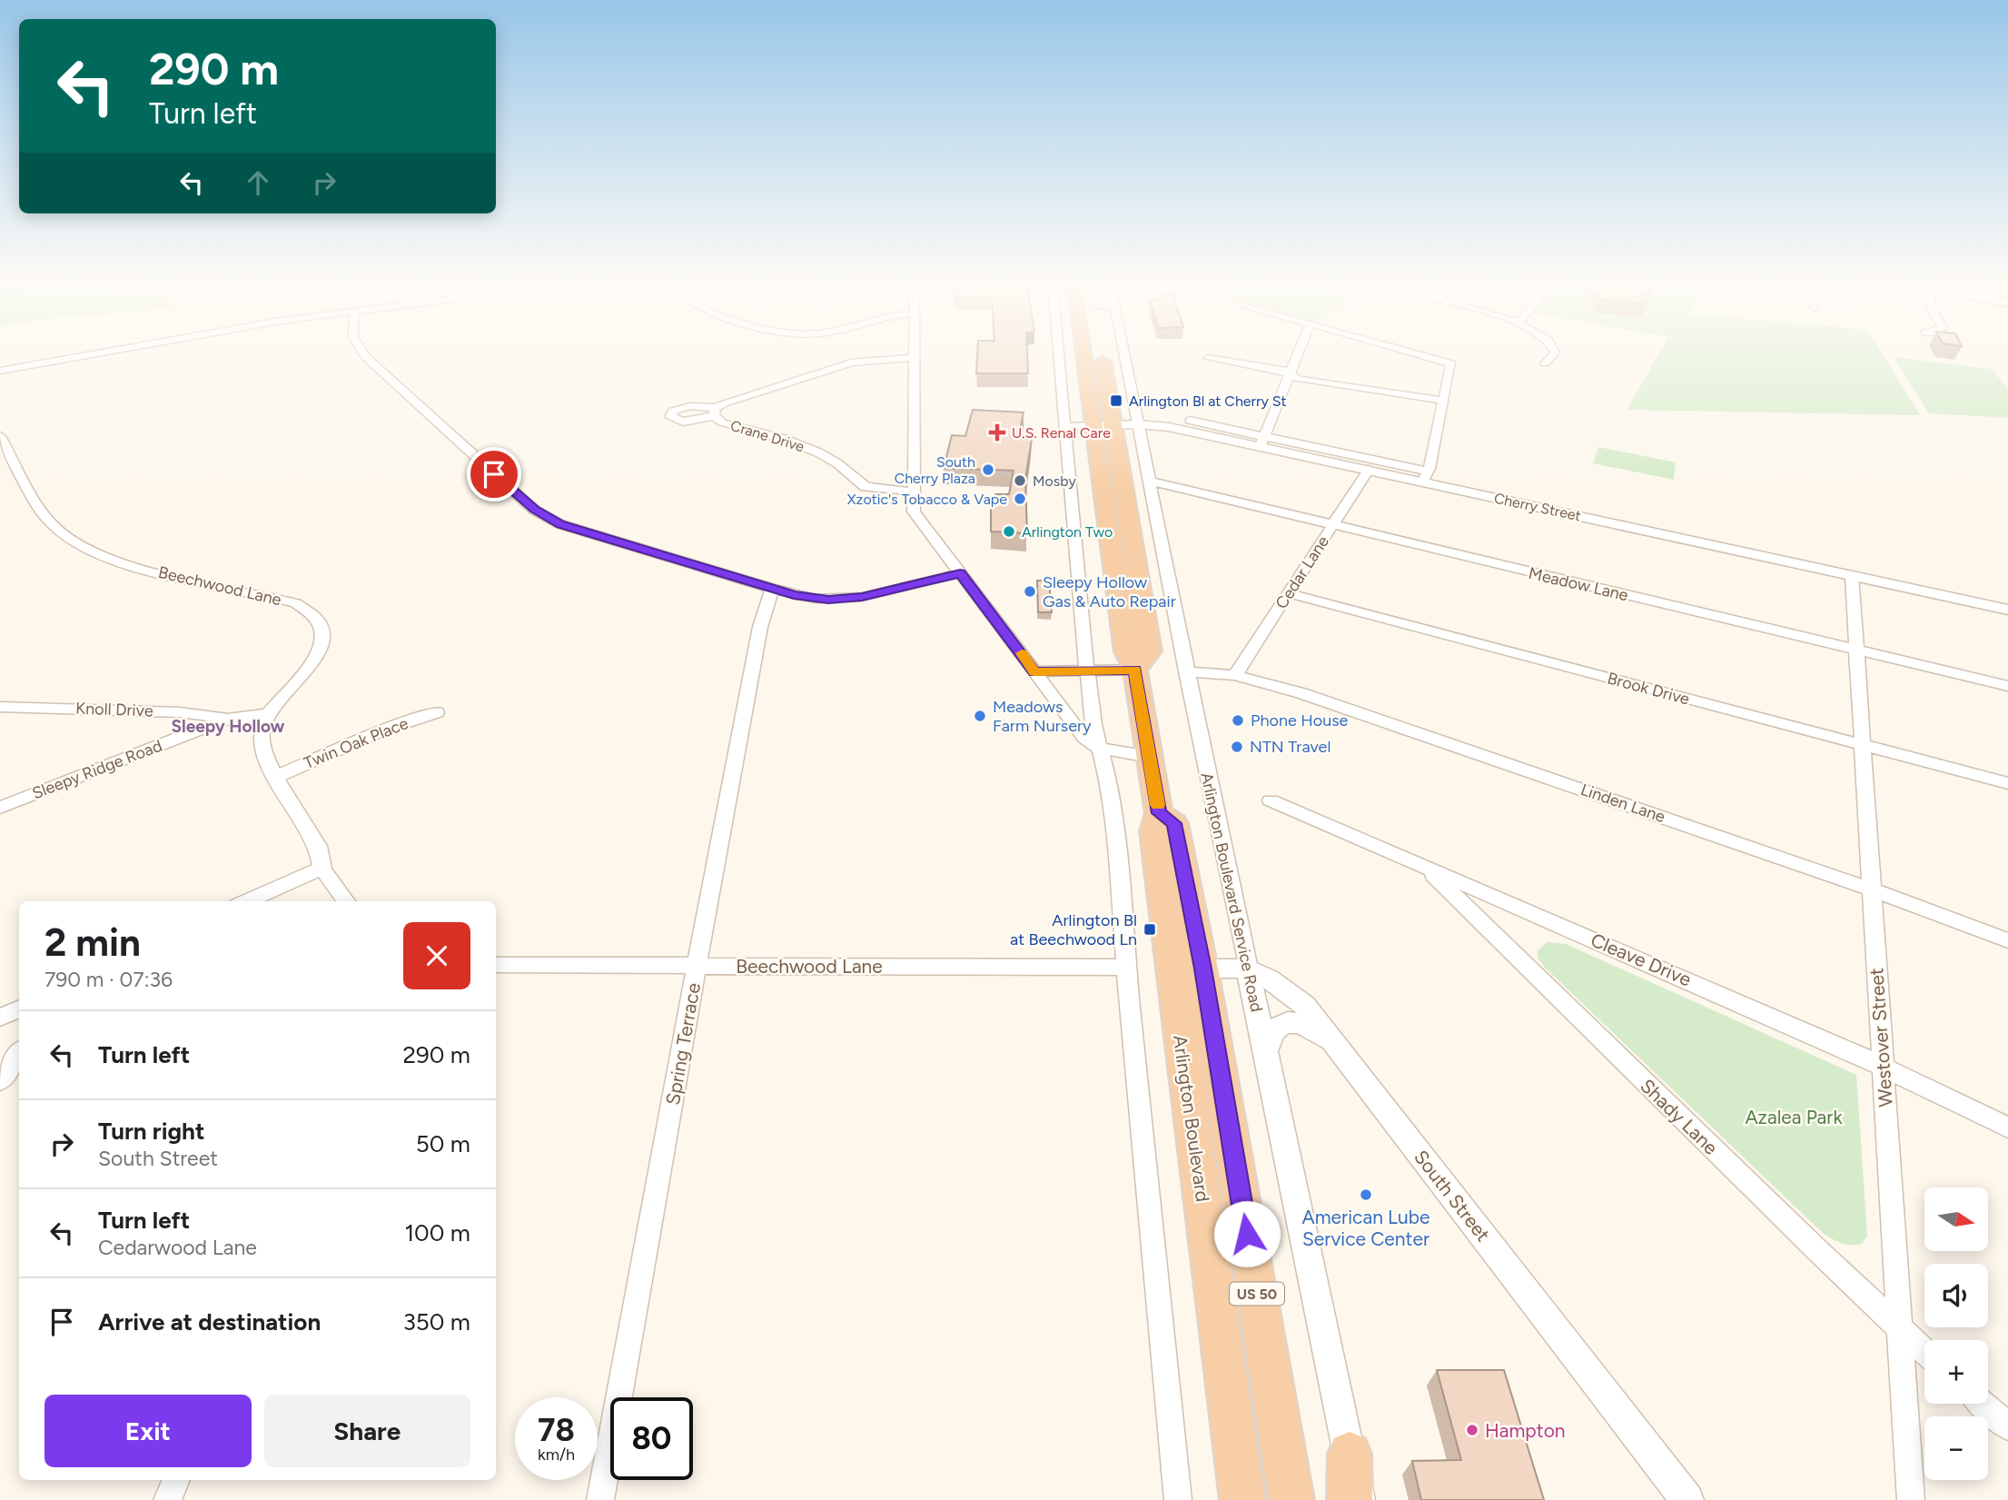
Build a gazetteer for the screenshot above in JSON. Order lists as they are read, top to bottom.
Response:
{
  "streets": {
    "highway": ["Arlington Boulevard", "US 50"],
    "street": [
      "Crane Drive",
      "Cherry Street",
      "Cedar Lane",
      "Meadow Lane",
      "Beechwood Lane",
      "Brook Drive",
      "Knoll Drive",
      "Twin Oak Place",
      "Sleepy Ridge Road",
      "Linden Lane",
      "Arlington Boulevard Service Road",
      "Cleave Drive",
      "Westover Street",
      "Spring Terrace",
      "Shady Lane",
      "South Street"
    ]
  },
  "crossings": [
    ["Cherry Street", "Cedar Lane"],
    ["Cherry Street", "Arlington Boulevard Service Road"],
    ["Cherry Street", "Westover Street"],
    ["Cherry Street", "Arlington Boulevard"],
    ["Cedar Lane", "Meadow Lane"],
    ["Cedar Lane", "Brook Drive"],
    ["Cedar Lane", "Linden Lane"],
    ["Meadow Lane", "Arlington Boulevard Service Road"],
    ["Meadow Lane", "Westover Street"],
    ["Beechwood Lane", "Twin Oak Place"],
    ["Beechwood Lane", "Sleepy Ridge Road"],
    ["Beechwood Lane", "Spring Terrace"],
    ["Brook Drive", "Westover Street"],
    ["Knoll Drive", "Sleepy Ridge Road"],
    ["Linden Lane", "Arlington Boulevard Service Road"],
    ["Linden Lane", "Westover Street"],
    ["Arlington Boulevard Service Road", "South Street"],
    ["Cleave Drive", "Westover Street"],
    ["Cleave Drive", "Shady Lane"],
    ["Westover Street", "Shady Lane"],
    ["Arlington Boulevard", "South Street"]
  ],
  "districts": ["Sleepy Hollow"],
  "parks": ["Azalea Park"],
  "places": {
    "transit": ["Arlington Bl at Cherry St", "Arlington Bl at Beechwood Ln"],
    "health": ["U.S. Renal Care"],
    "other": [
      "South Cherry Plaza",
      "Mosby",
      "Xzotic's Tobacco & Vape",
      "Arlington Two",
      "Sleepy Hollow Gas & Auto Repair",
      "Meadows Farm Nursery",
      "Phone House",
      "NTN Travel",
      "American Lube Service Center",
      "Hampton"
    ]
  },
  "north": "right",
  "page": {
    "turn": ["290 m", "Turn left"],
    "heading": ["2 min", "790 m · 07:36"],
    "list": [
      {
        "name": "Turn left",
        "value": "290 m"
      },
      {
        "name": "Turn right",
        "note": "South Street",
        "value": "50 m"
      },
      {
        "name": "Turn left",
        "note": "Cedarwood Lane",
        "value": "100 m"
      },
      {
        "name": "Arrive at destination",
        "value": "350 m"
      }
    ],
    "map_buttons": ["+", "−"],
    "buttons": ["Exit", "Share"],
    "speed": "78 km/h",
    "limit": "80"
  }
}
